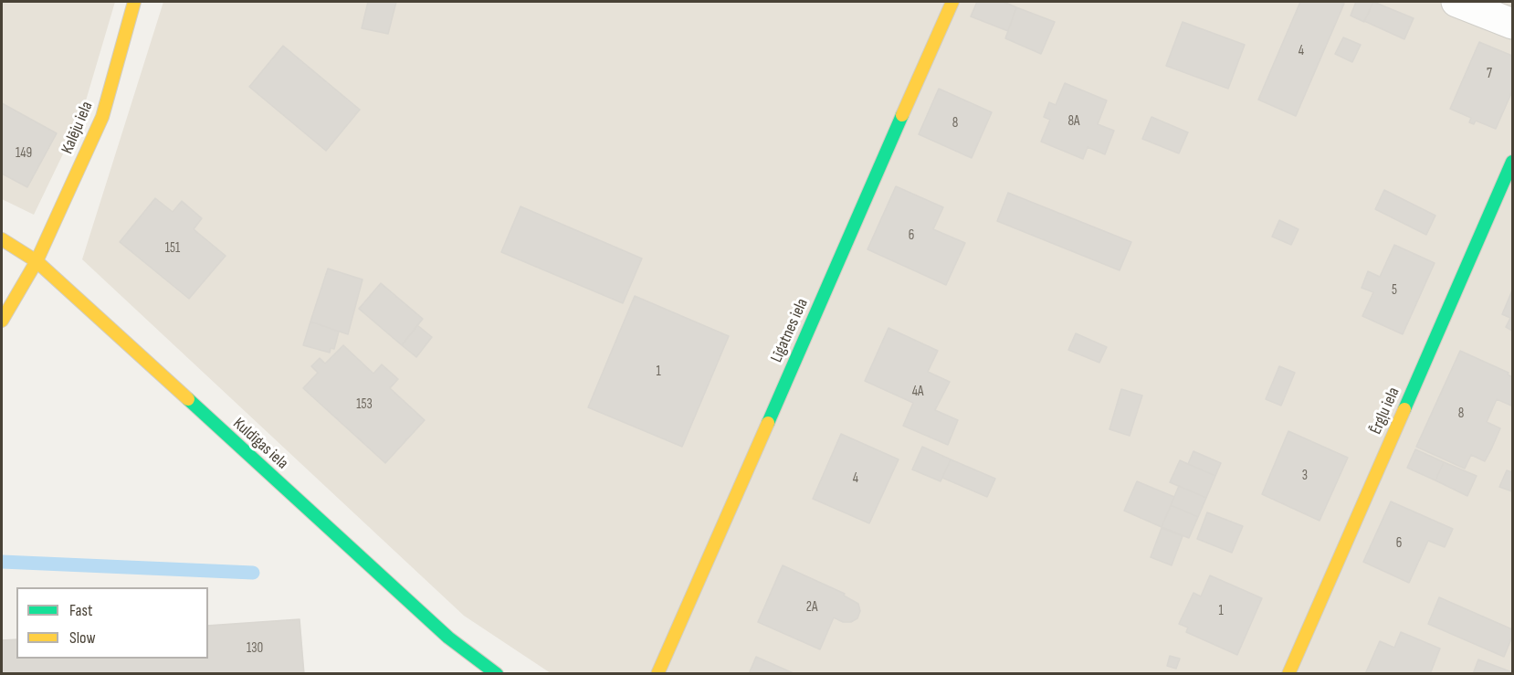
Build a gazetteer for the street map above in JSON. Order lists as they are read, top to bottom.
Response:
{
  "streets": {
    "street": [
      "Kalēju iela",
      "Līgatnes iela",
      "Ērgļu iela",
      "Kuldīgas iela"
    ]
  },
  "crossings": [
    ["Kalēju iela", "Kuldīgas iela"]
  ],
  "house_numbers": [
    "4",
    "7",
    "8A",
    "8",
    "149",
    "6",
    "151",
    "5",
    "1",
    "4A",
    "153",
    "8",
    "3",
    "4",
    "6",
    "2A",
    "1",
    "130"
  ],
  "legend": ["Fast", "Slow"]
}
